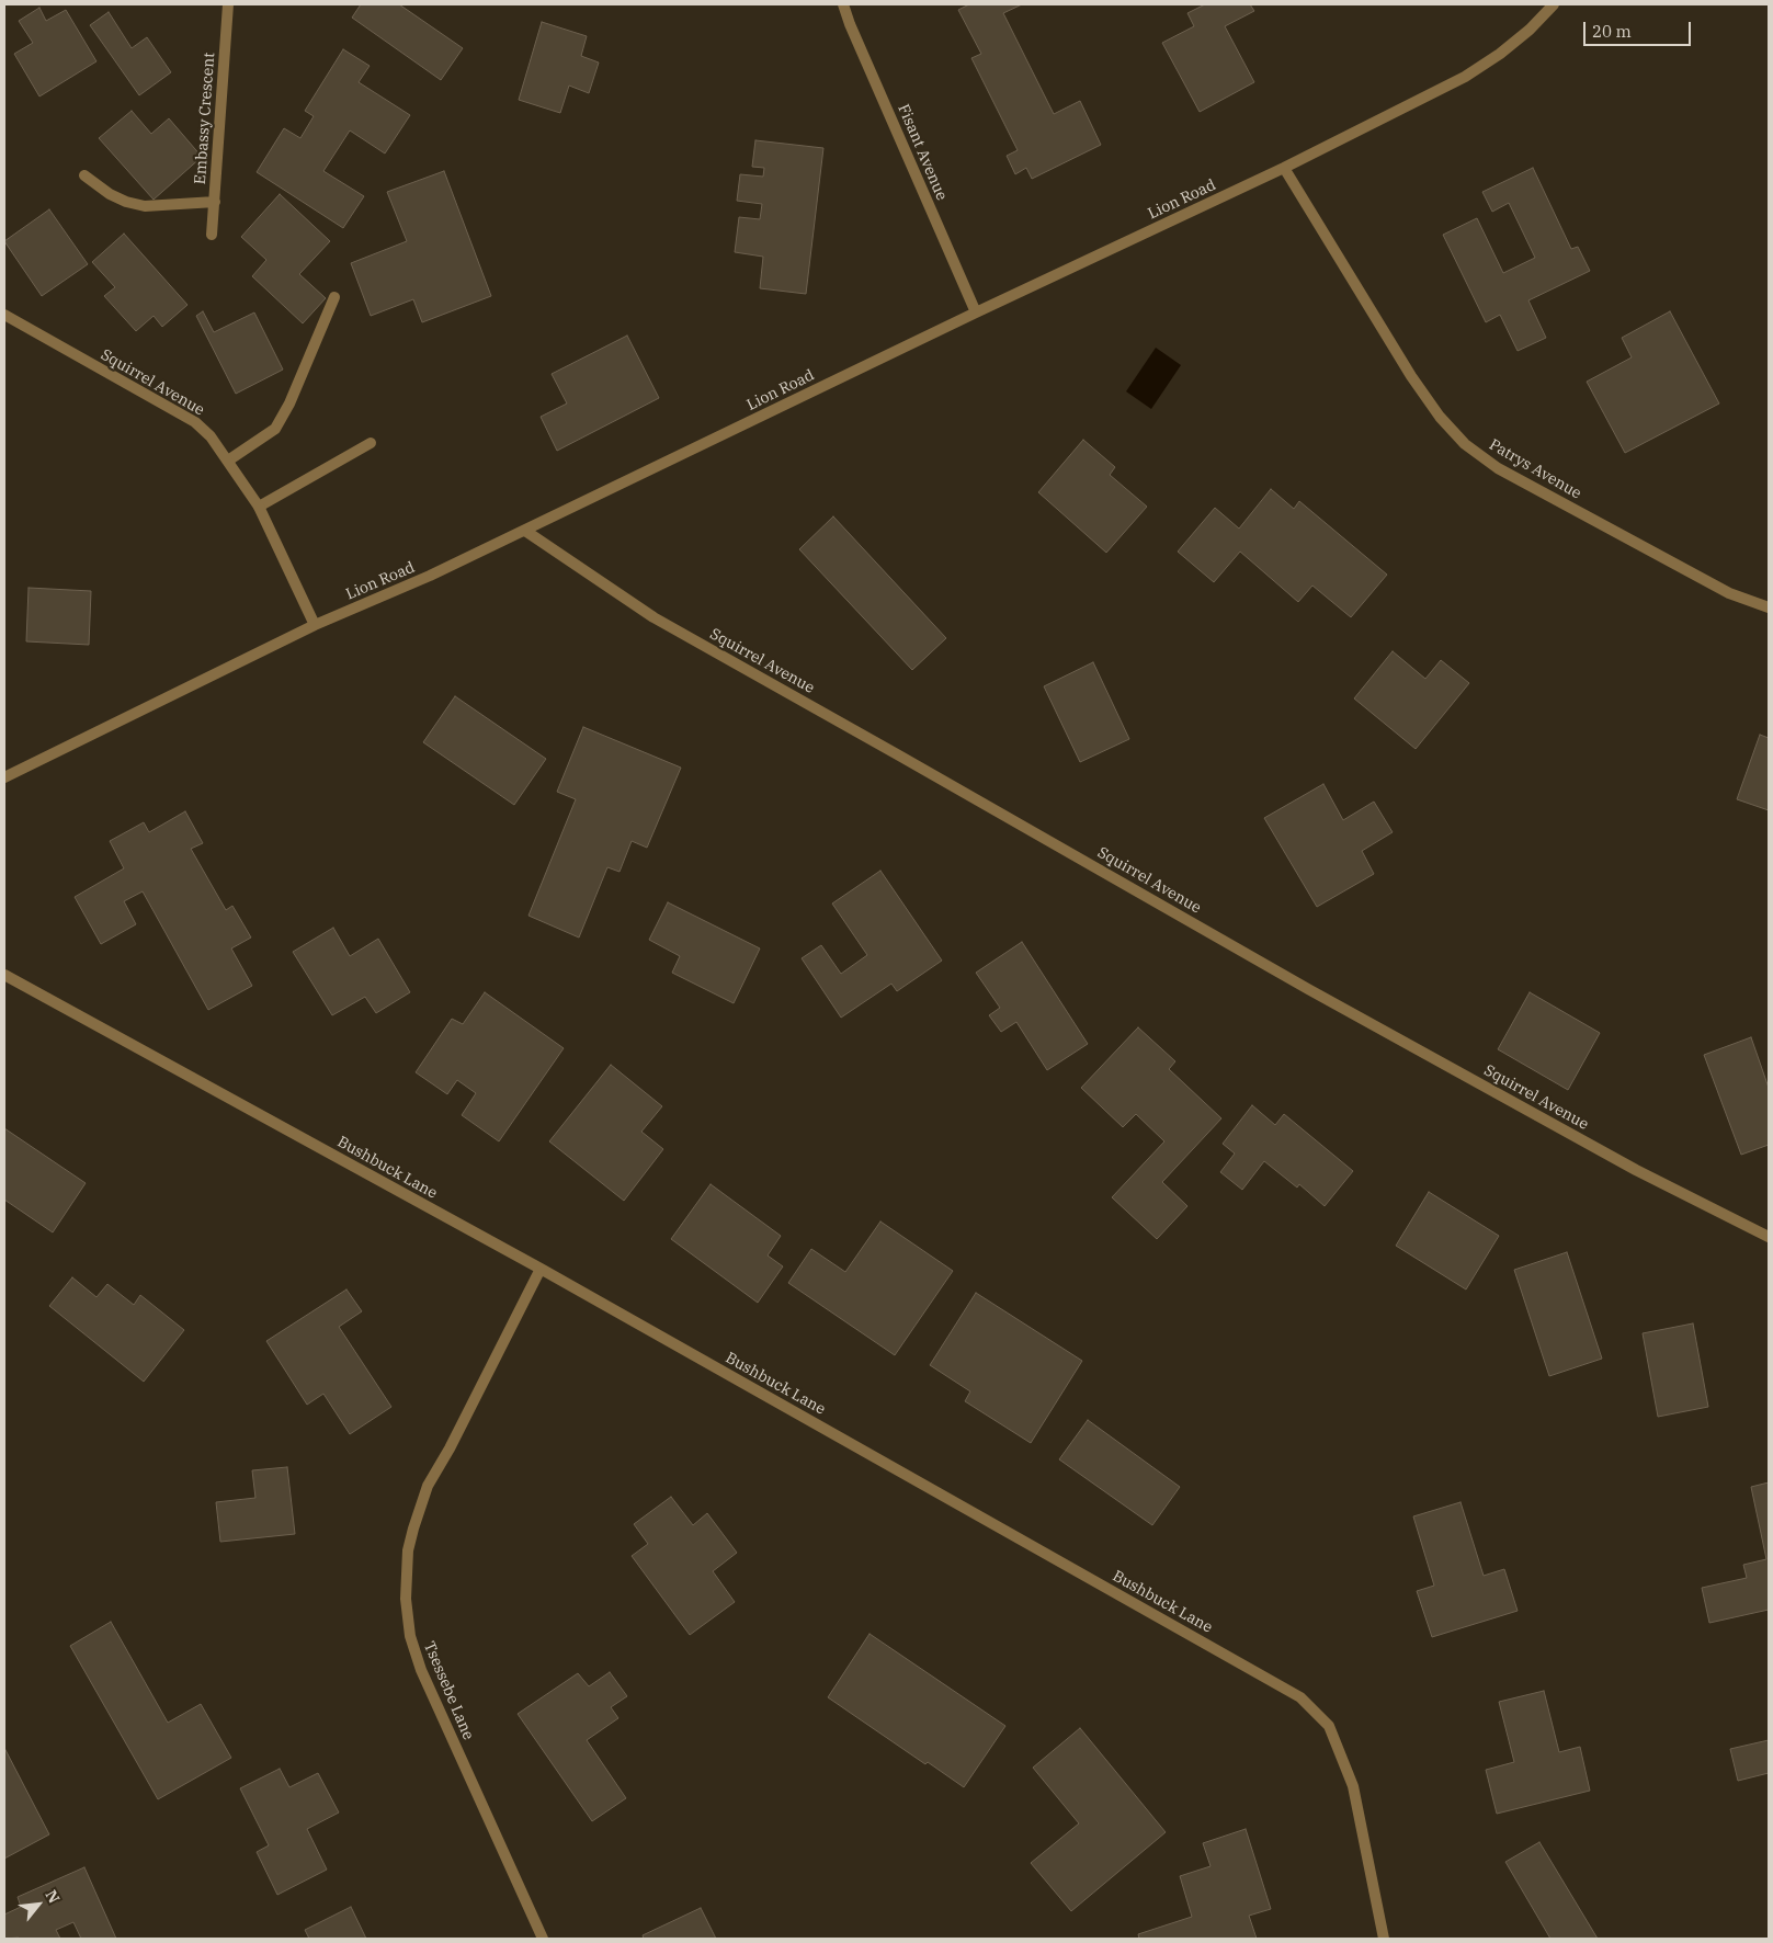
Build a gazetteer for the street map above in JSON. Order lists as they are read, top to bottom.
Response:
{
  "streets": {
    "street": [
      "Embassy Crescent",
      "Fisant Avenue",
      "Lion Road",
      "Squirrel Avenue",
      "Patrys Avenue",
      "Bushbuck Lane",
      "Tsessebe Lane"
    ]
  },
  "crossings": [
    ["Fisant Avenue", "Lion Road"],
    ["Lion Road", "Squirrel Avenue"],
    ["Lion Road", "Patrys Avenue"],
    ["Bushbuck Lane", "Tsessebe Lane"]
  ],
  "scale_bar": "20 m",
  "north": "top right"
}
